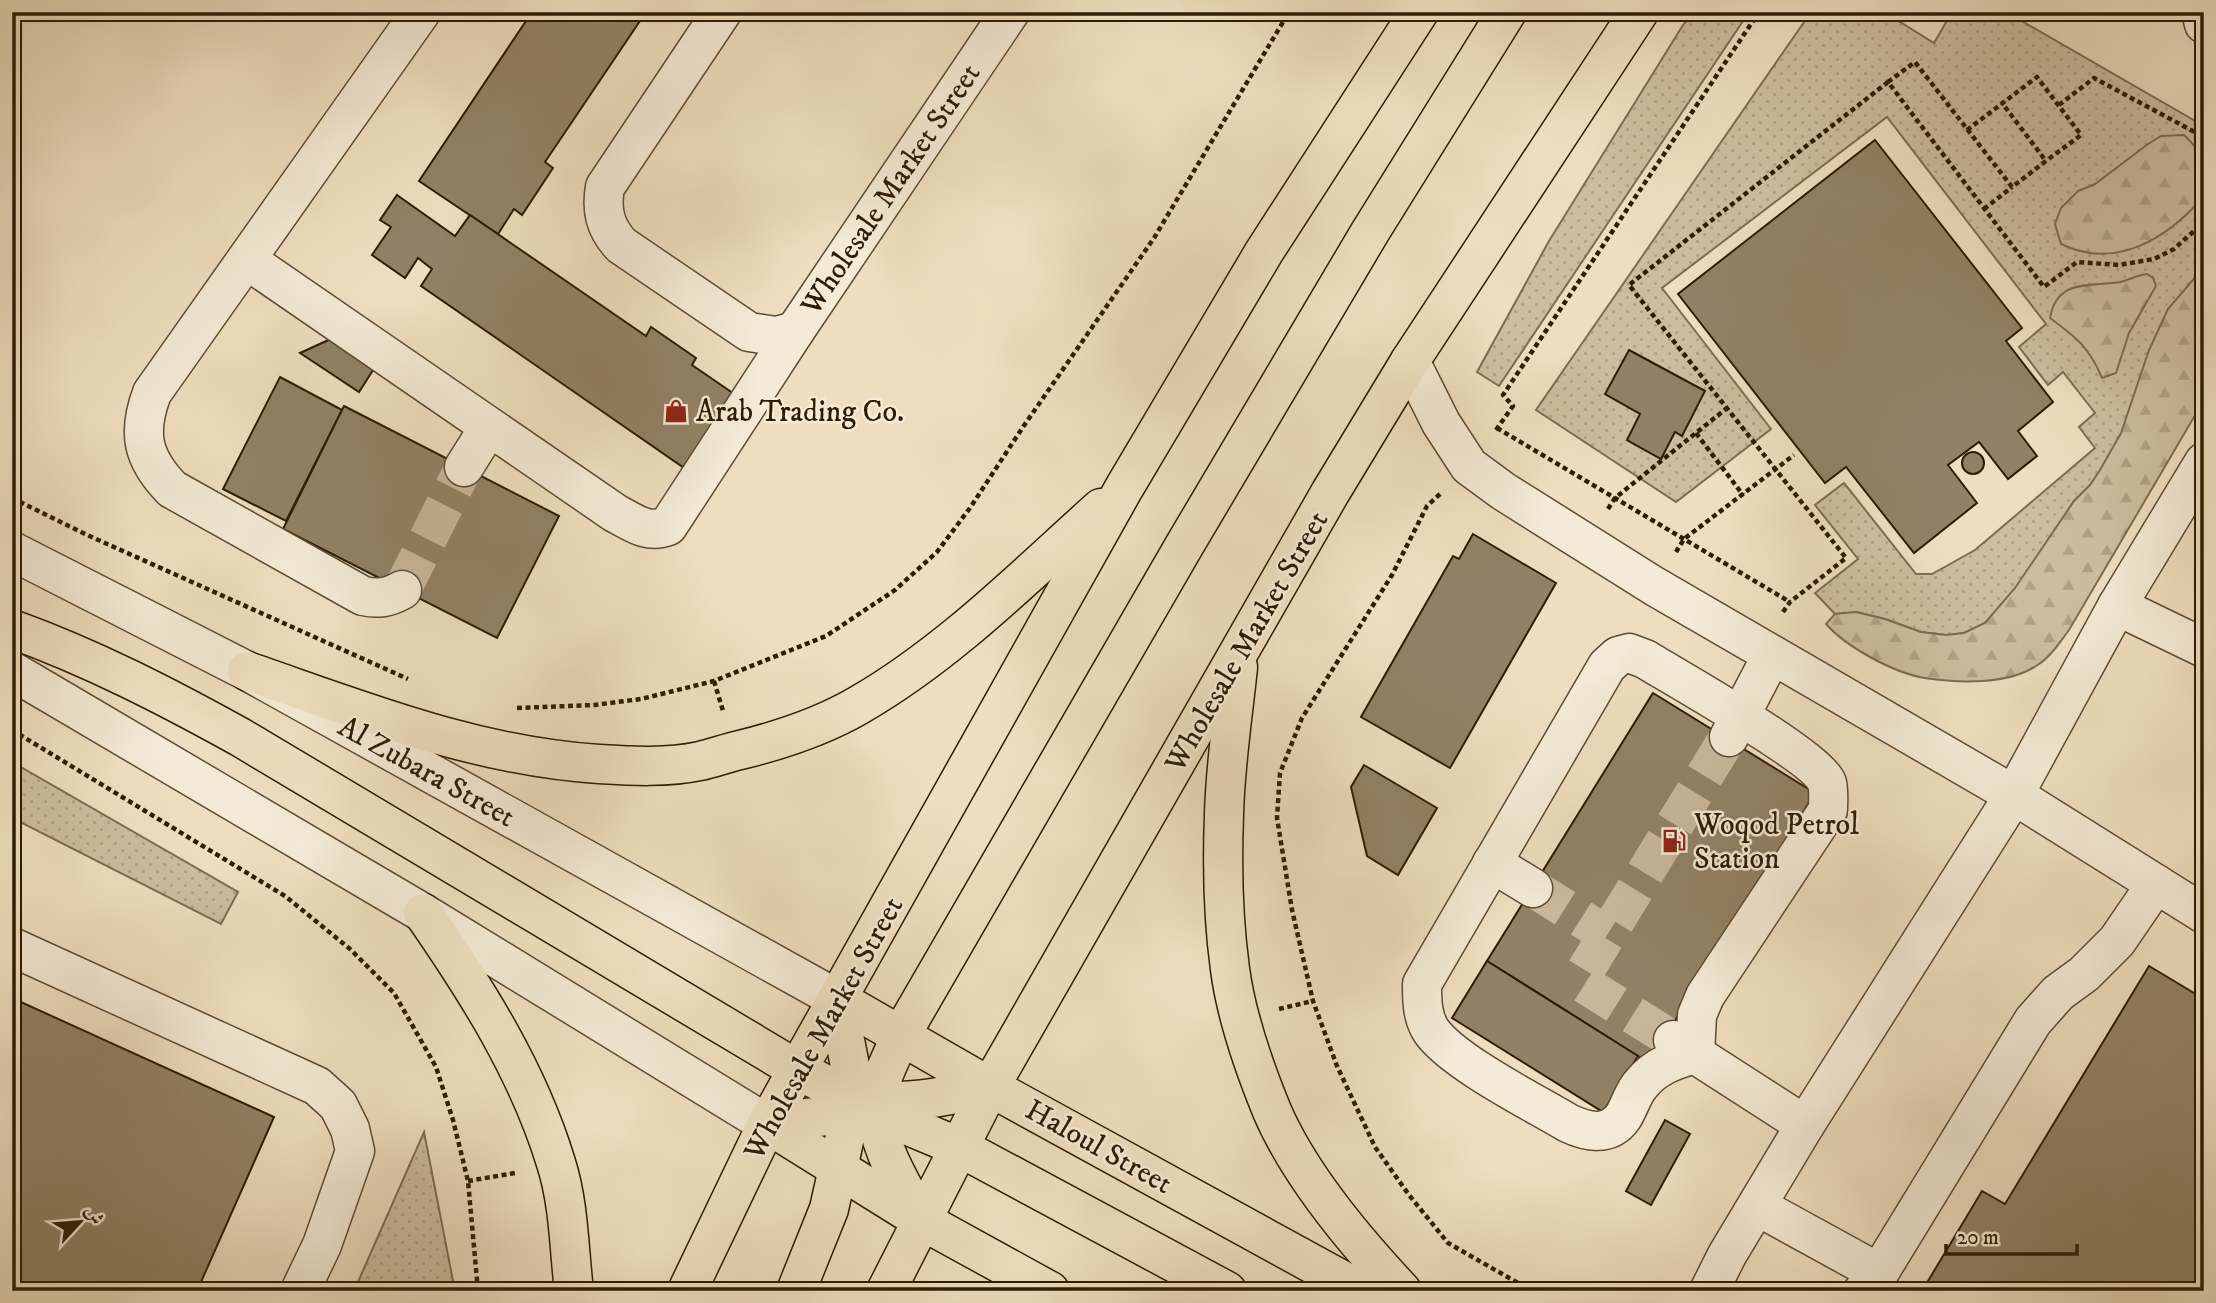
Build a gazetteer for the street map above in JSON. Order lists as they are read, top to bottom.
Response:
{
  "streets": {
    "main road": ["Wholesale Market Street", "Haloul Street"],
    "street": ["Al Zubara Street"]
  },
  "crossings": [
    ["Wholesale Market Street", "Al Zubara Street"],
    ["Wholesale Market Street", "Haloul Street"],
    ["Al Zubara Street", "Haloul Street"]
  ],
  "places": {
    "shop": ["Arab Trading Co."],
    "fuel station": ["Woqod Petrol Station"]
  },
  "scale_bar": "20 m",
  "north": "top right"
}
